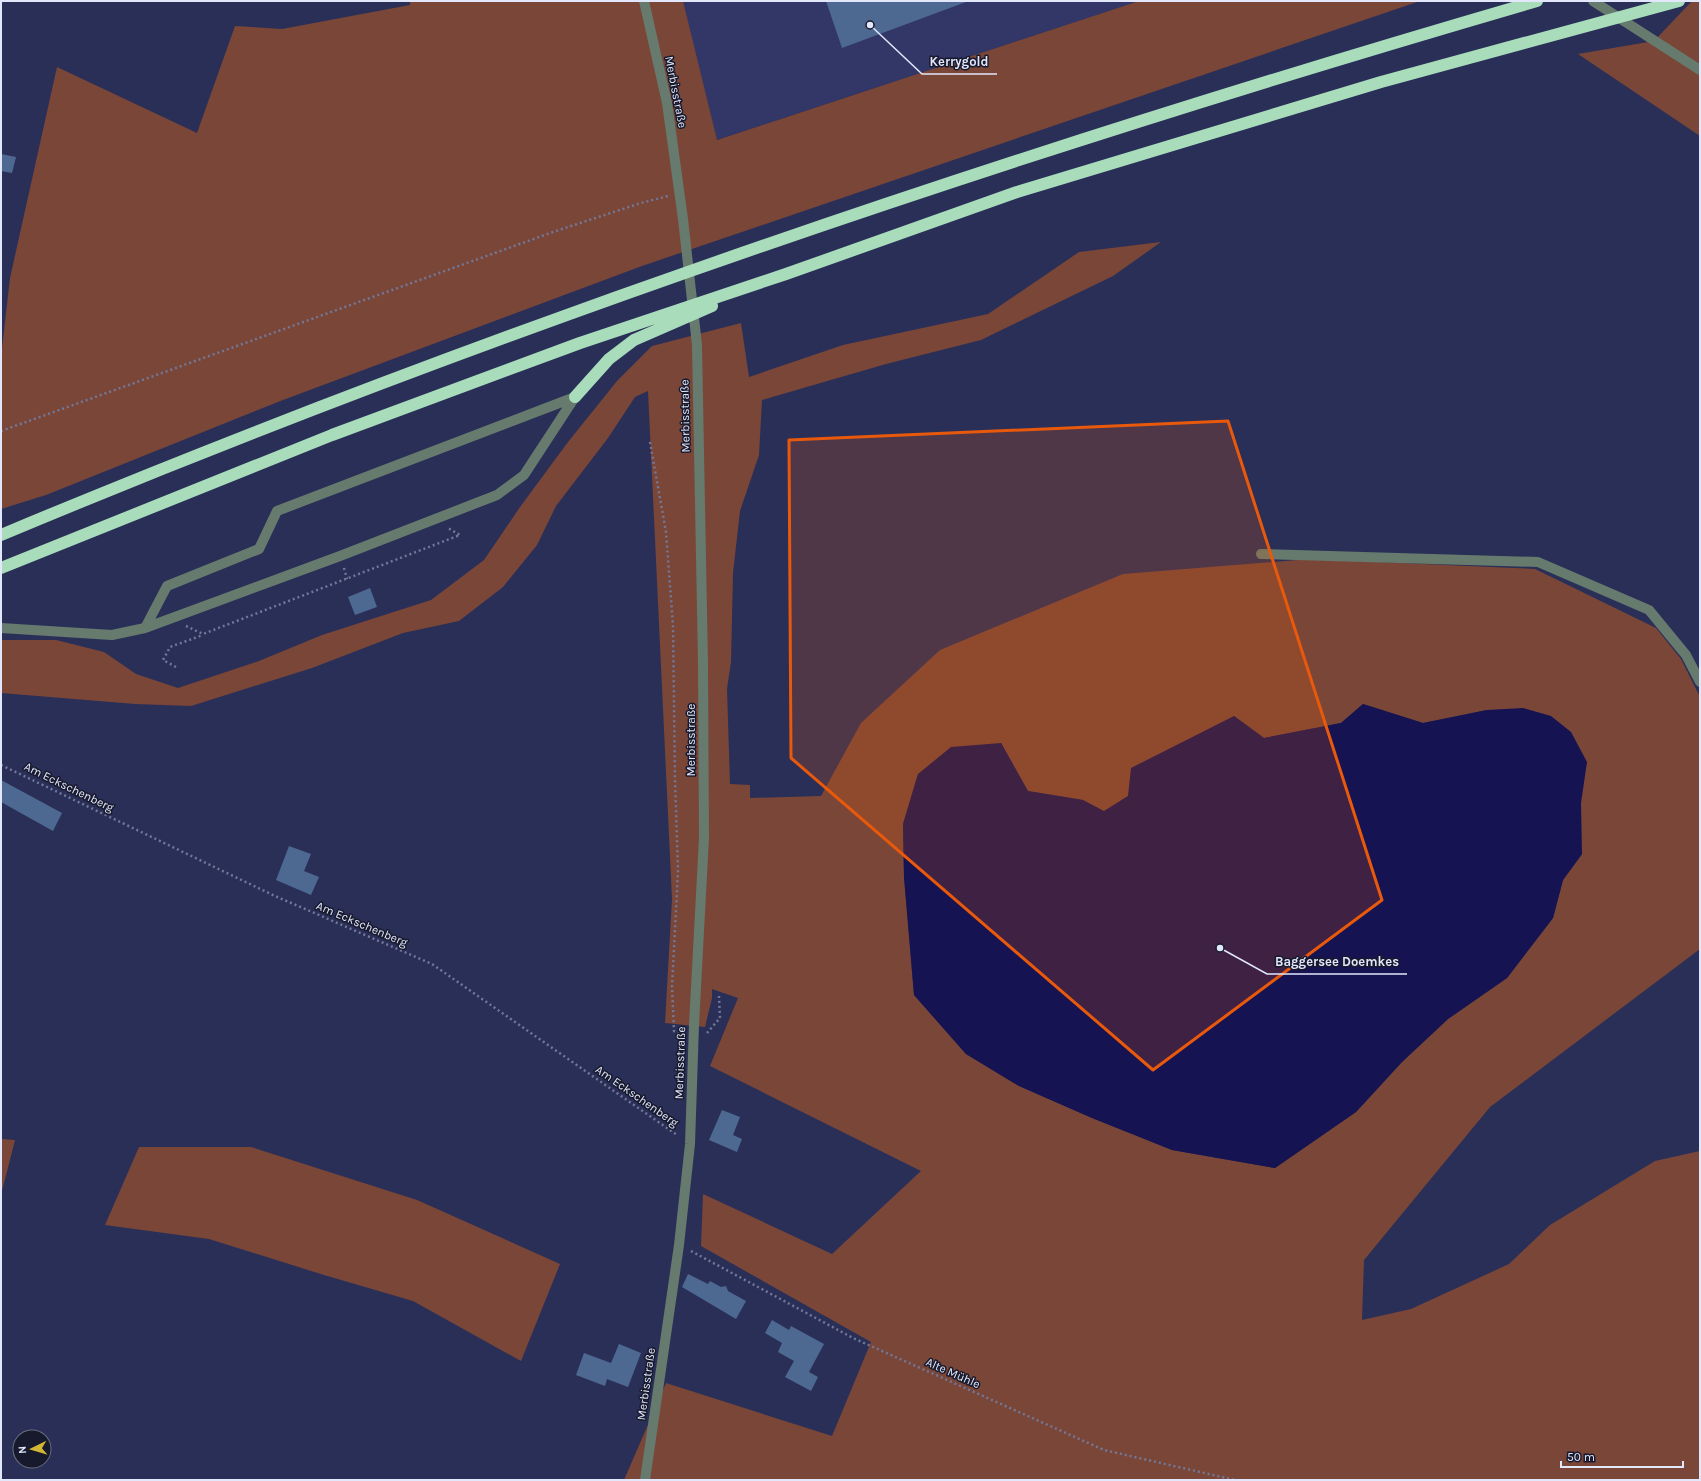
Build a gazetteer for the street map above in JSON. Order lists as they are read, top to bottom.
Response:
{
  "streets": {
    "street": ["Merbisstraße"],
    "path": ["Am Eckschenberg", "Alte Mühle"]
  },
  "crossings": [
    ["Merbisstraße", "Am Eckschenberg"],
    ["Merbisstraße", "Alte Mühle"]
  ],
  "places": ["Kerrygold", "Baggersee Doemkes"],
  "scale_bar": "50 m",
  "north": "left"
}
